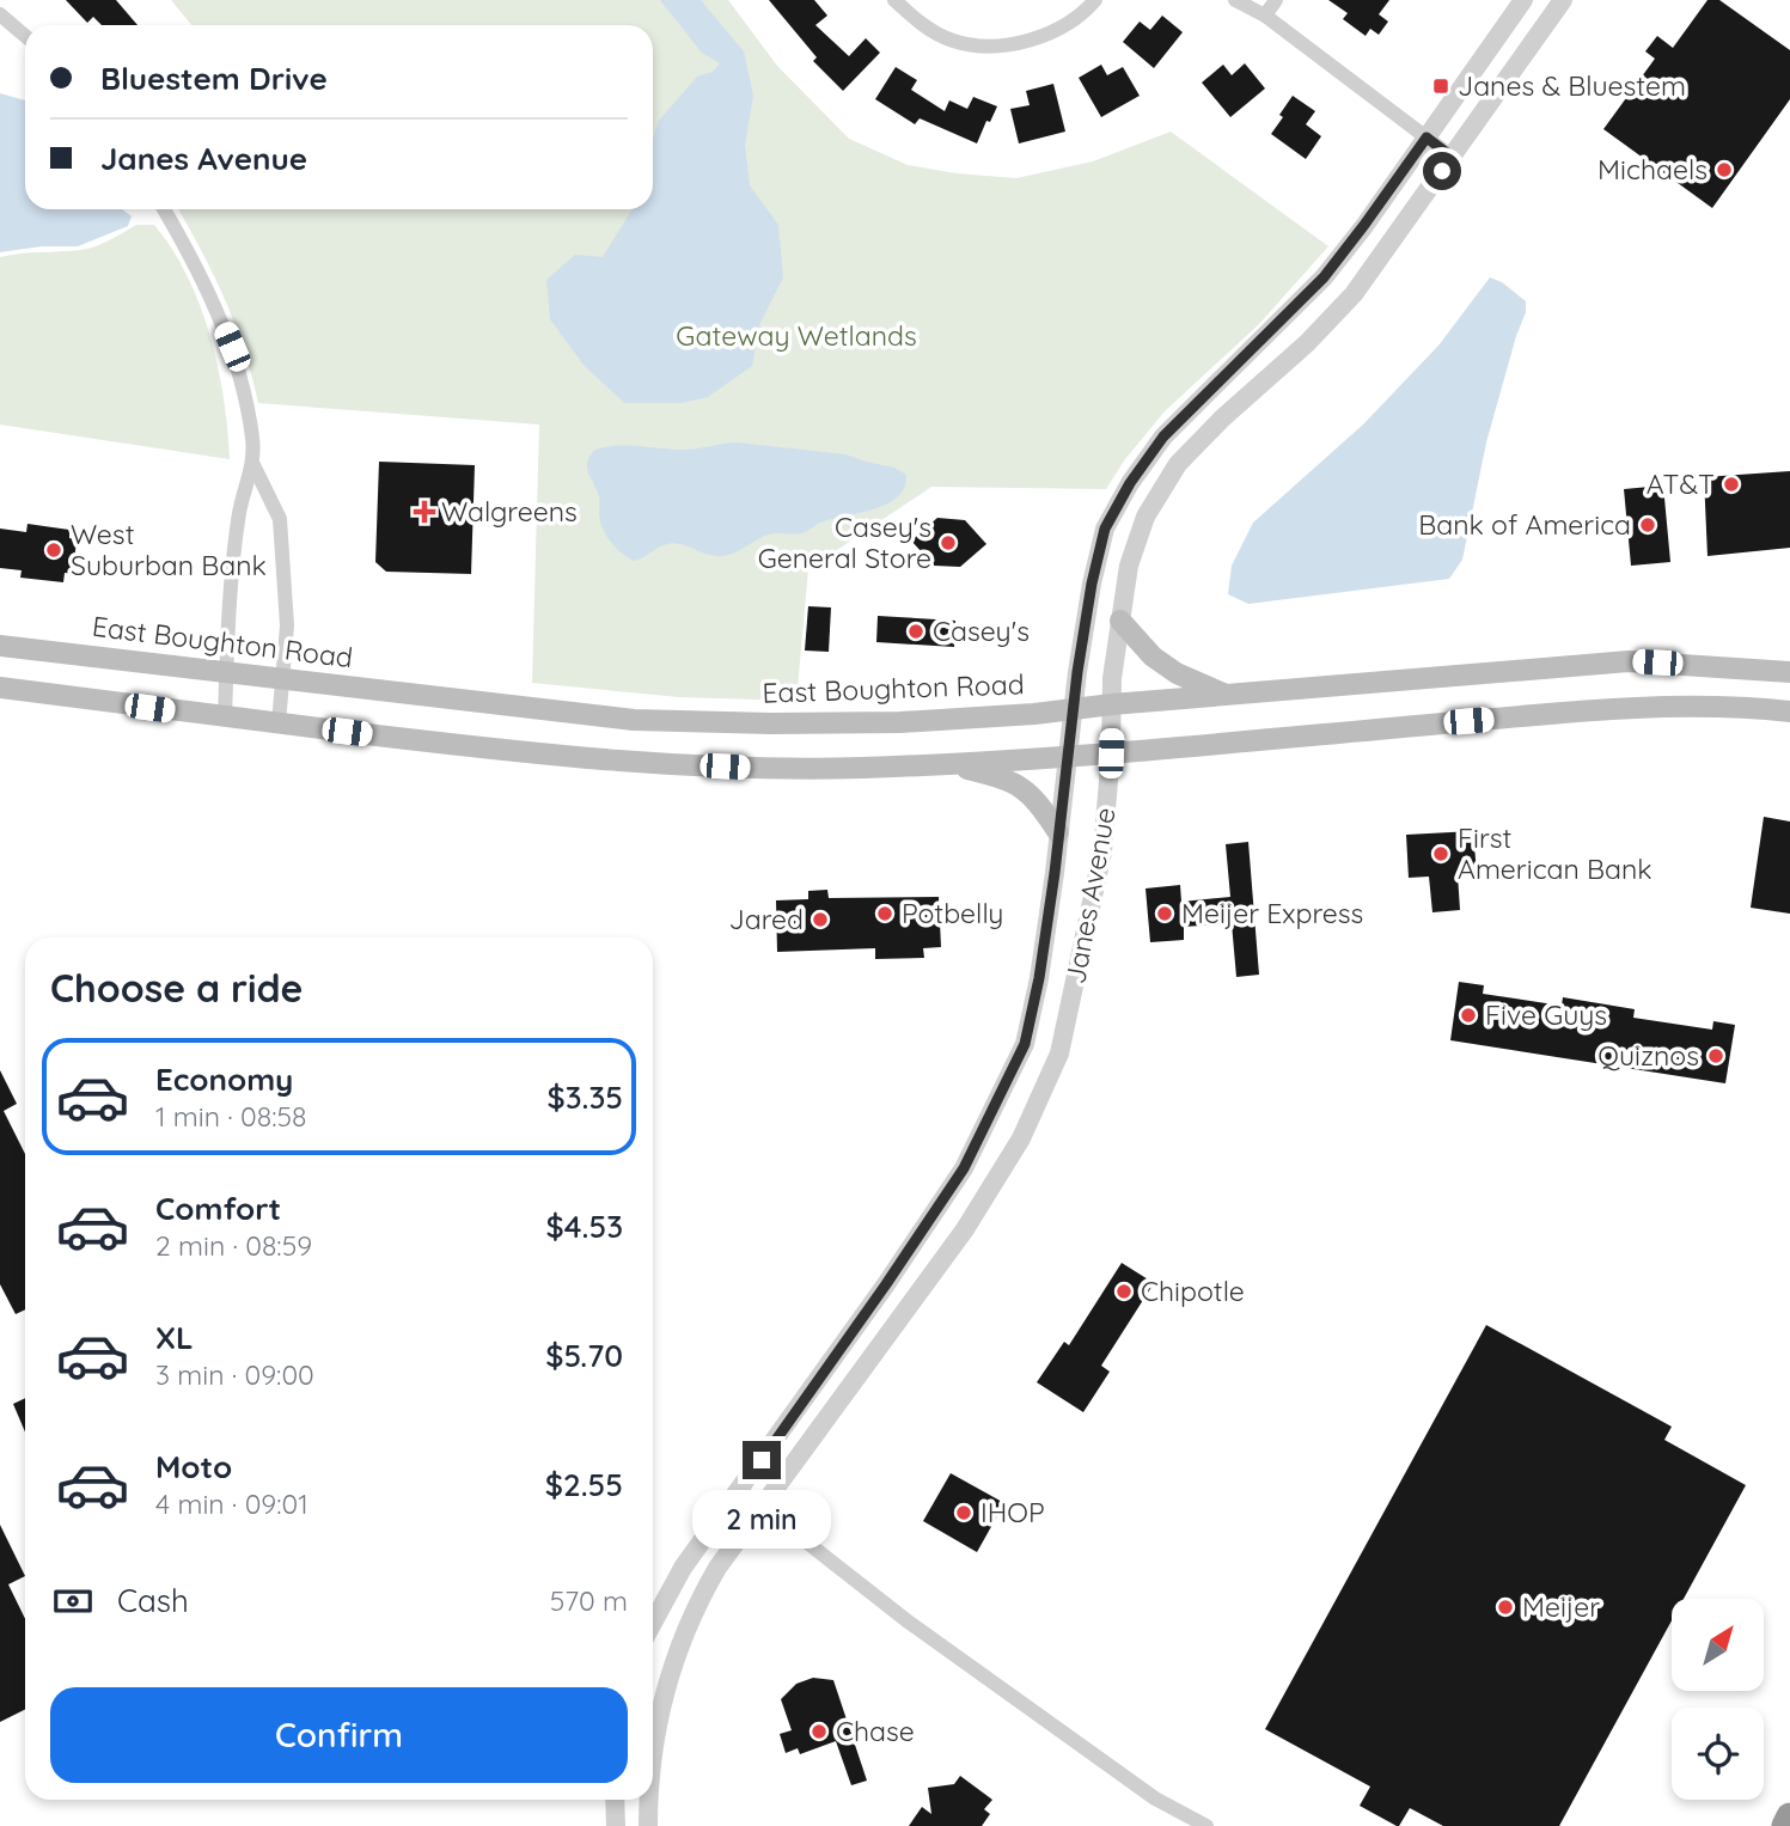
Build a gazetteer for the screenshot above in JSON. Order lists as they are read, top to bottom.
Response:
{
  "streets": {
    "main road": ["East Boughton Road"],
    "street": ["Janes Avenue"]
  },
  "crossings": [
    ["East Boughton Road", "Janes Avenue"]
  ],
  "parks": ["Gateway Wetlands"],
  "places": {
    "transit": ["Janes & Bluestem"],
    "other": [
      "Michaels",
      "AT&T",
      "Bank of America",
      "Casey's General Store",
      "West Suburban Bank",
      "Casey's",
      "First American Bank",
      "Potbelly",
      "Meijer Express",
      "Jared",
      "Five Guys",
      "Quiznos",
      "Chipotle",
      "IHOP",
      "Meijer",
      "Chase"
    ],
    "health": ["Walgreens"]
  },
  "north": "top right",
  "page": {
    "banner": ["Bluestem Drive", "Janes Avenue"],
    "heading": "Choose a ride",
    "list": [
      {
        "name": "Economy",
        "note": "1 min · 08:58",
        "value": "$3.35"
      },
      {
        "name": "Comfort",
        "note": "2 min · 08:59",
        "value": "$4.53"
      },
      {
        "name": "XL",
        "note": "3 min · 09:00",
        "value": "$5.70"
      },
      {
        "name": "Moto",
        "note": "4 min · 09:01",
        "value": "$2.55"
      }
    ],
    "bubble": "2 min",
    "pay": ["Cash", "570 m"],
    "buttons": "Confirm"
  }
}
